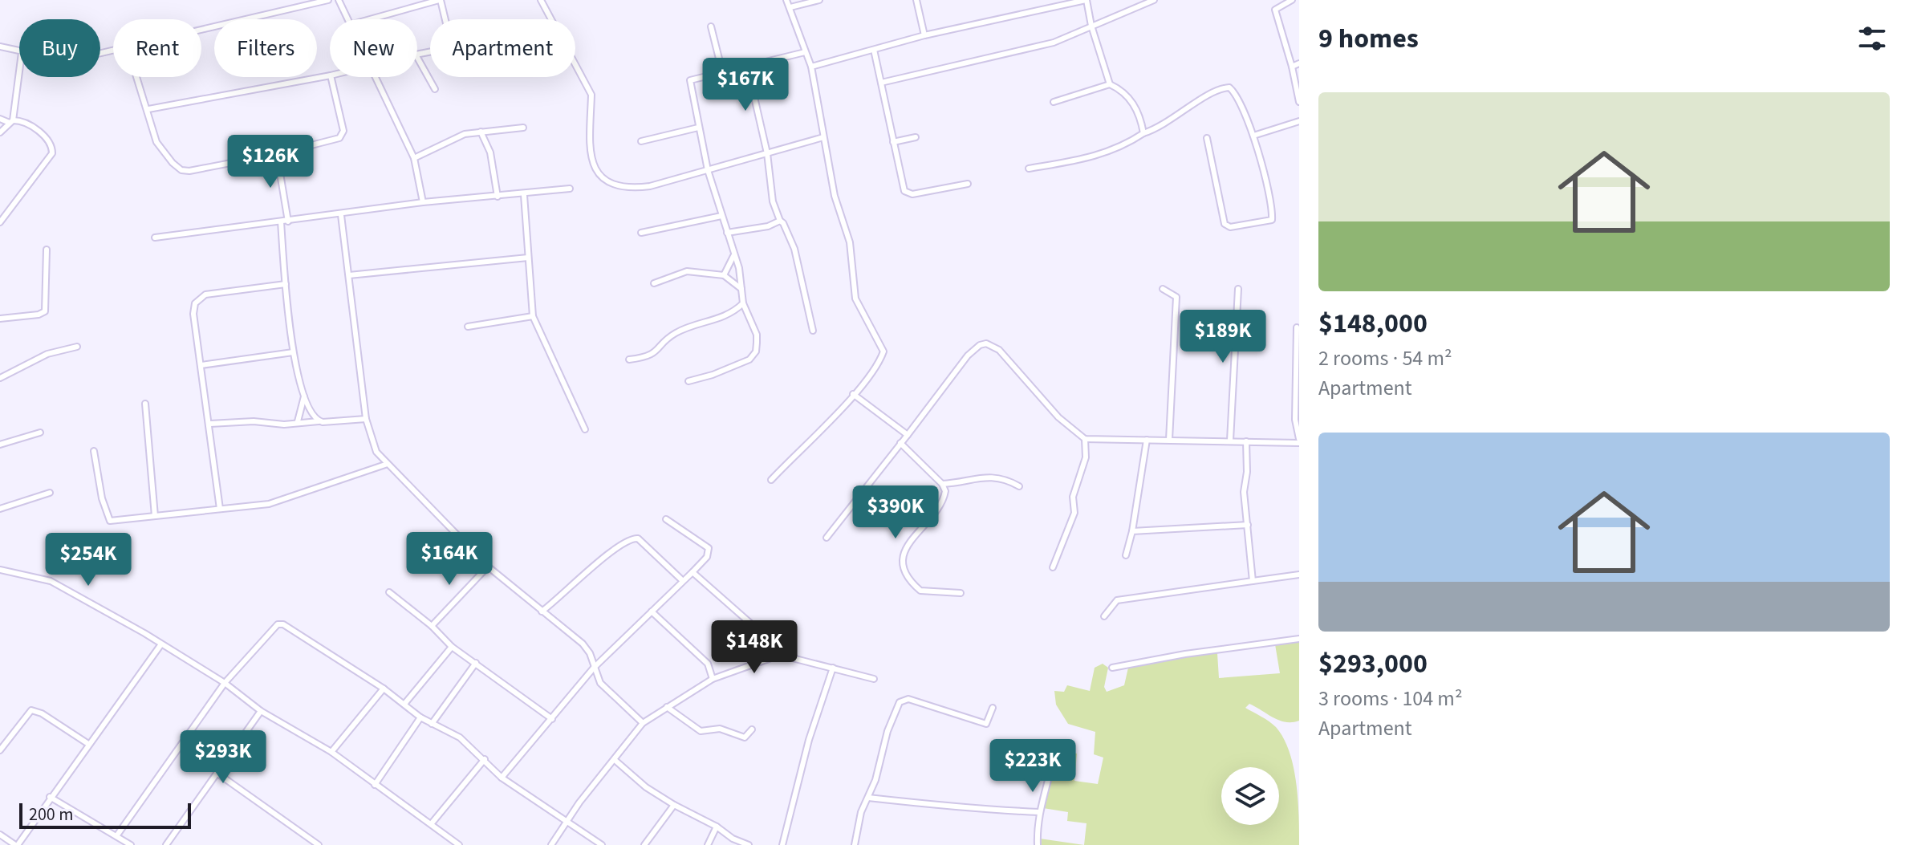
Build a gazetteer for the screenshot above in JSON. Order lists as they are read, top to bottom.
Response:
{
  "scale_bar": "200 m",
  "page": {
    "heading": "9 homes",
    "chip": [
      "Buy",
      "Rent",
      "Filters",
      "New",
      "Apartment"
    ],
    "price": [
      "$167K",
      "$126K",
      "$189K",
      "$390K",
      "$164K",
      "$254K",
      "$148K",
      "$293K",
      "$223K"
    ],
    "list": [
      {
        "name": "$148,000",
        "note": "2 rooms · 54 m² · Apartment"
      },
      {
        "name": "$293,000",
        "note": "3 rooms · 104 m² · Apartment"
      }
    ],
    "scale": "200 m"
  }
}
